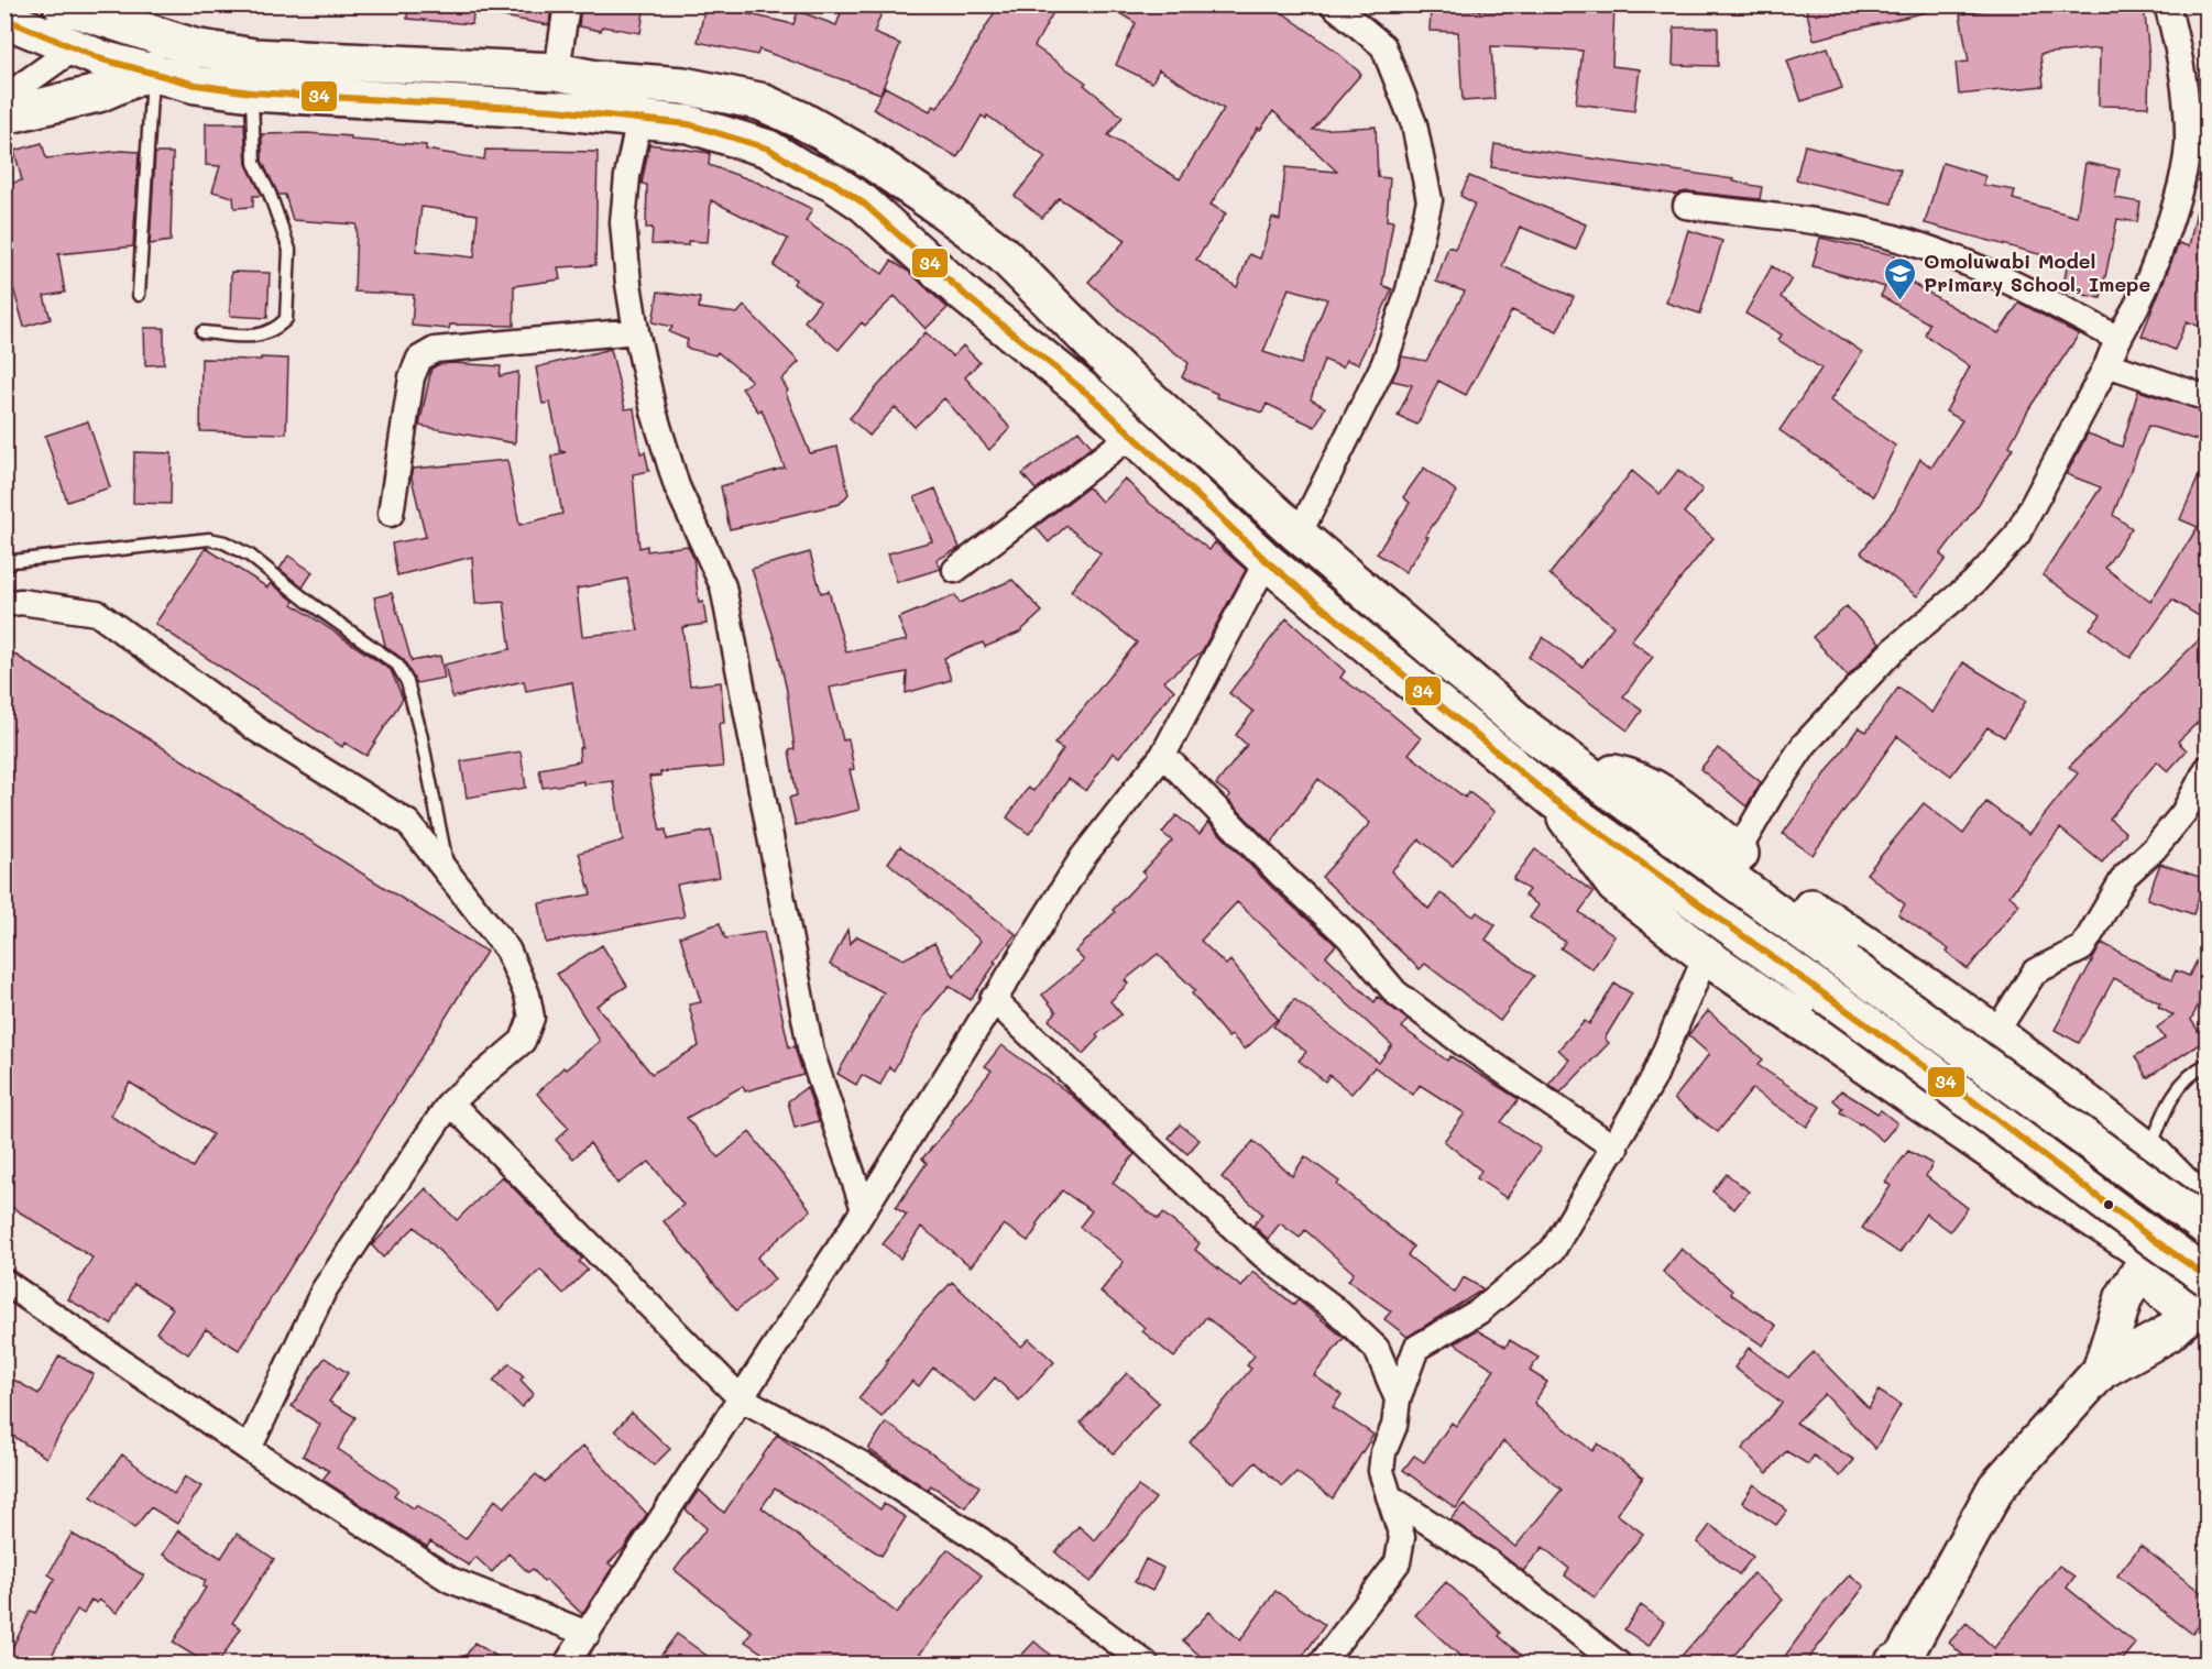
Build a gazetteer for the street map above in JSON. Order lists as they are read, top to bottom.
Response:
{
  "places": {
    "school or university": ["Omoluwabi Model Primary School, Imepe"]
  },
  "lines": ["transit line 34"]
}
